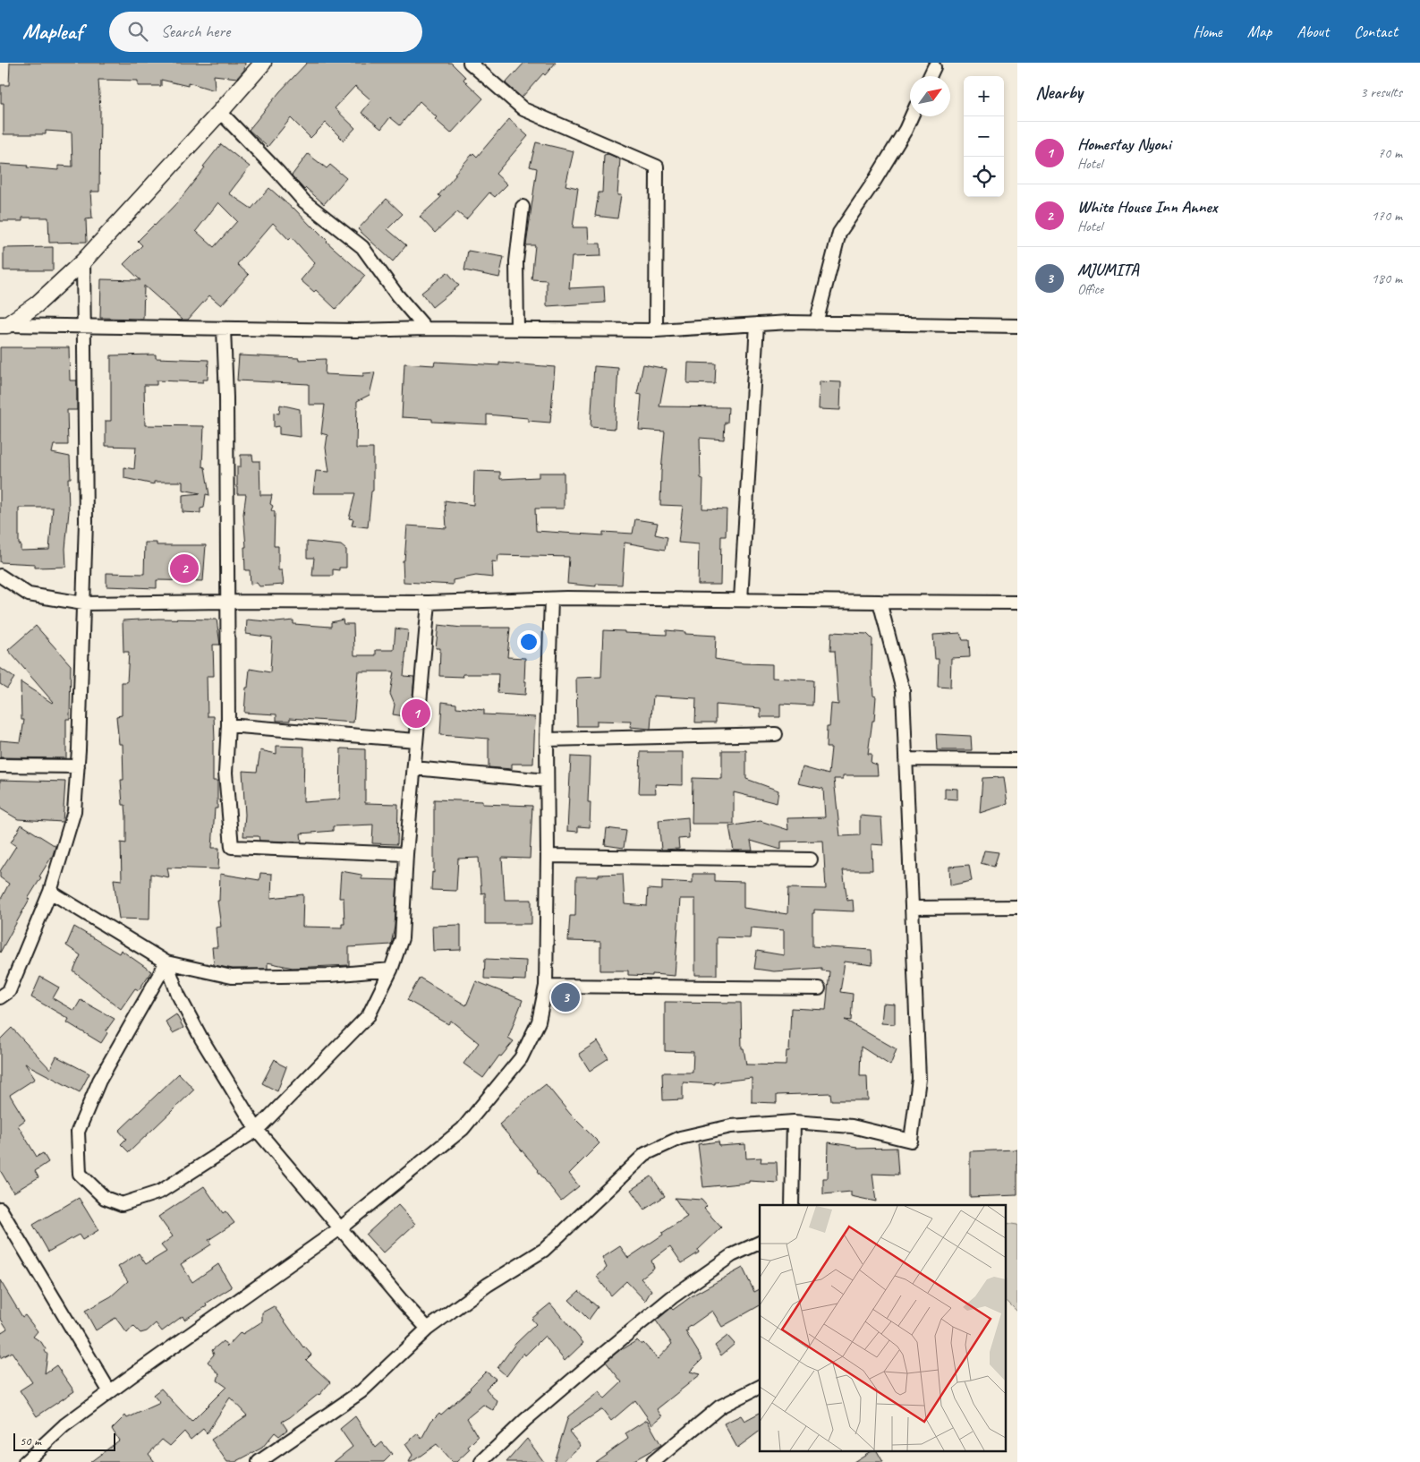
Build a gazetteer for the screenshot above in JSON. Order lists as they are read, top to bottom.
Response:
{
  "scale_bar": "50 m",
  "north": "top right",
  "page": {
    "header": "Mapleaf",
    "search": "Search here",
    "nav": [
      "Home",
      "Map",
      "About",
      "Contact"
    ],
    "heading": ["Nearby", "3 results"],
    "map_buttons": ["+", "−"],
    "list": [
      {
        "mark": "1",
        "name": "Homestay Nyoni",
        "note": "Hotel",
        "value": "70 m"
      },
      {
        "mark": "2",
        "name": "White House Inn Annex",
        "note": "Hotel",
        "value": "170 m"
      },
      {
        "mark": "3",
        "name": "MJUMITA",
        "note": "Office",
        "value": "180 m"
      }
    ],
    "pins": ["2", "1", "3"],
    "scale": "50 m"
  }
}
